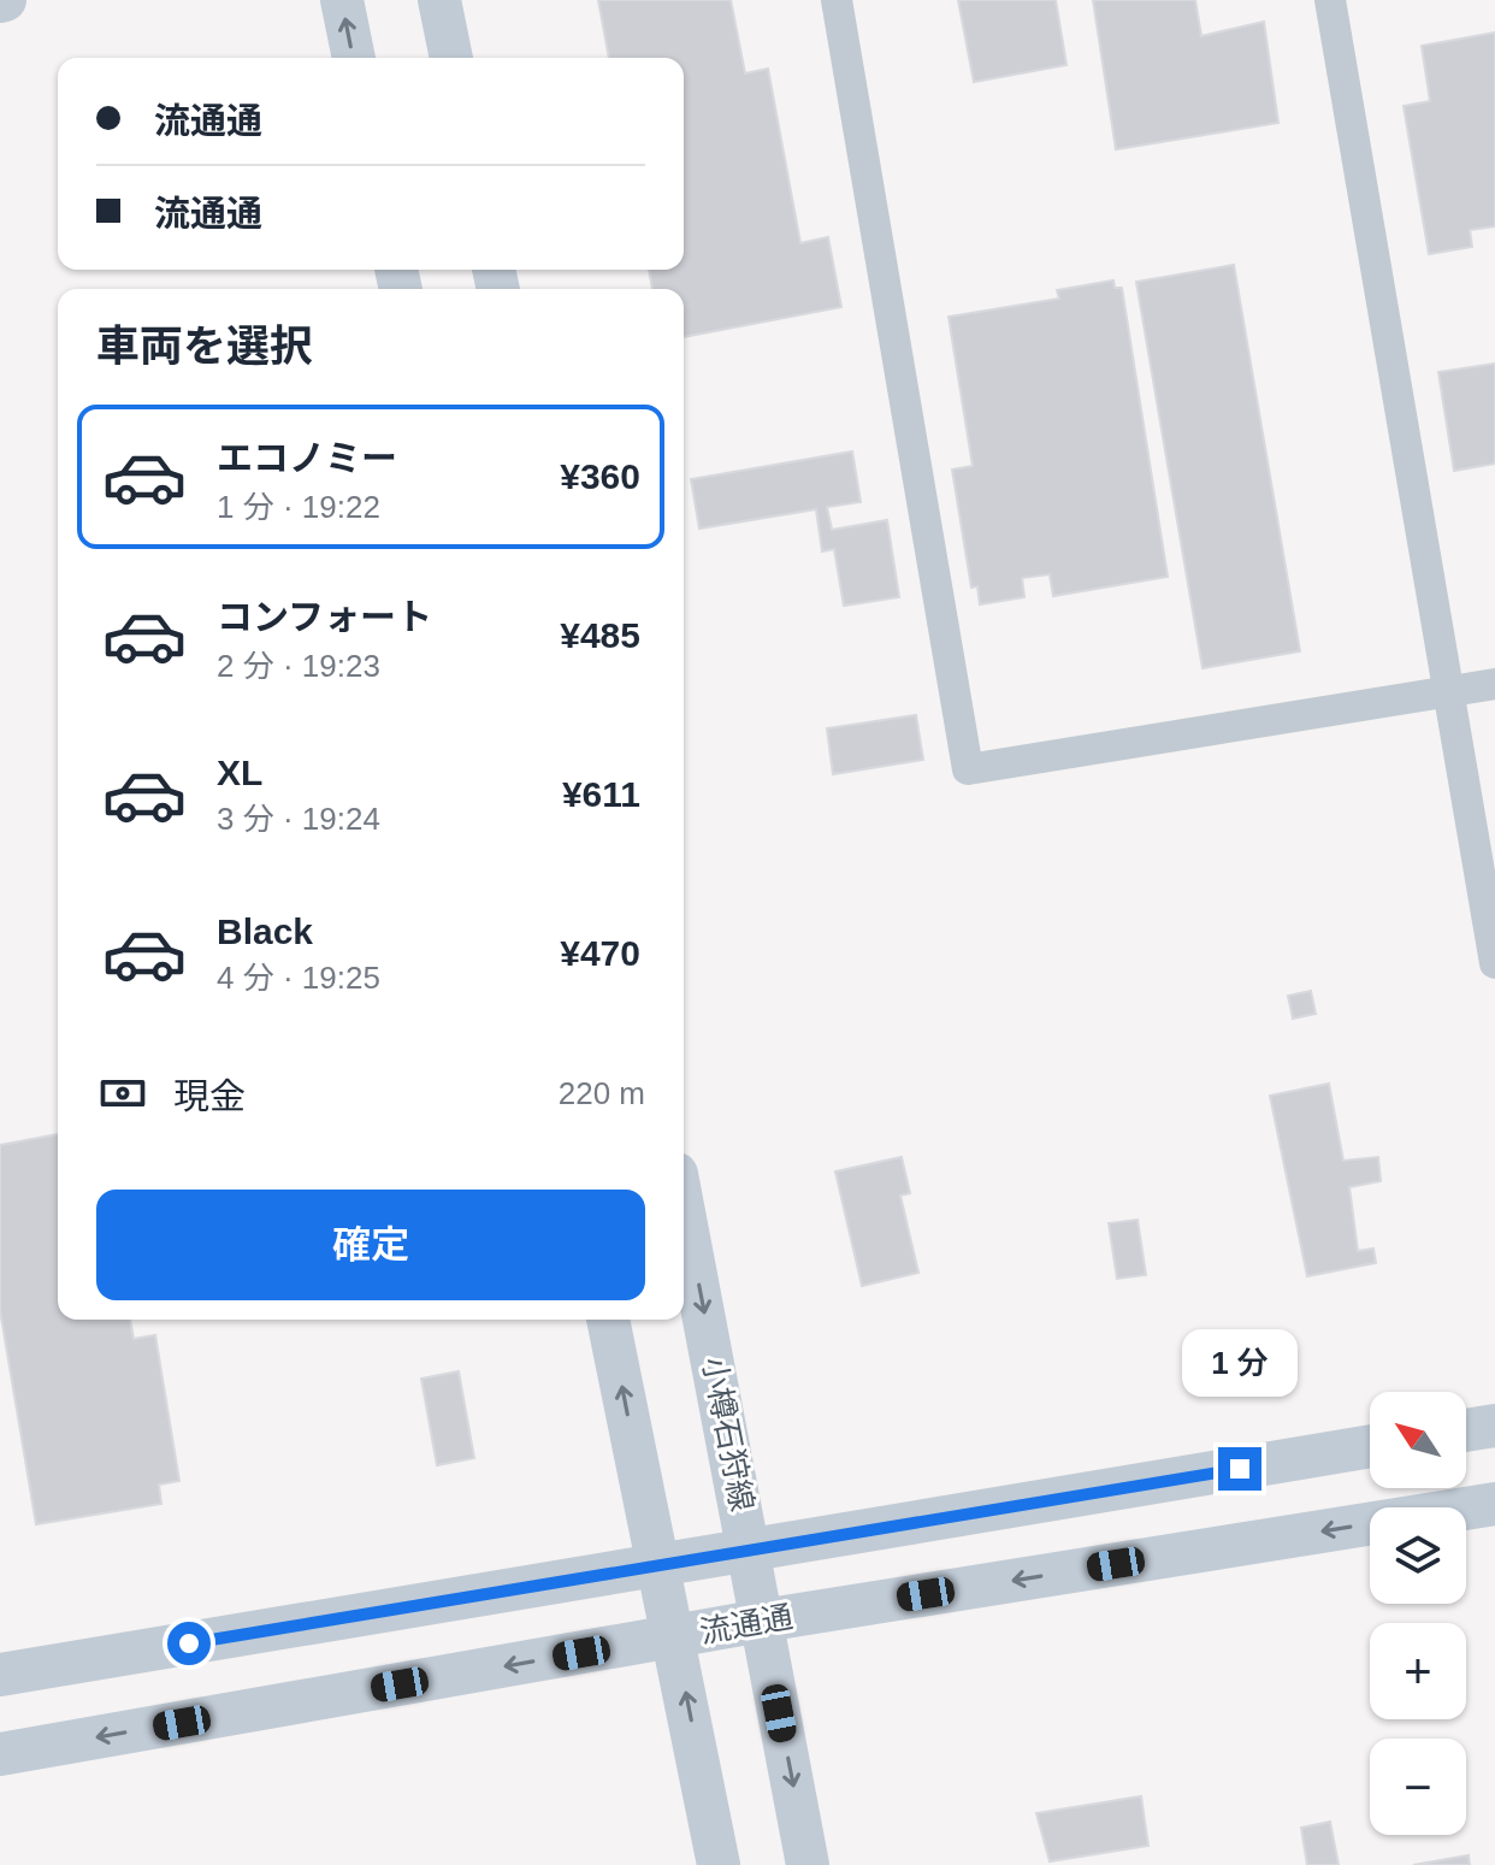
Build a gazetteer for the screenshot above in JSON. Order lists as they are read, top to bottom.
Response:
{
  "streets": {
    "street": ["小樽石狩線", "流通通"]
  },
  "crossings": [
    ["小樽石狩線", "流通通"]
  ],
  "north": "top left",
  "page": {
    "banner": ["流通通", "流通通"],
    "heading": "車両を選択",
    "list": [
      {
        "name": "エコノミー",
        "note": "1 分 · 19:22",
        "value": "¥360"
      },
      {
        "name": "コンフォート",
        "note": "2 分 · 19:23",
        "value": "¥485"
      },
      {
        "name": "XL",
        "note": "3 分 · 19:24",
        "value": "¥611"
      },
      {
        "name": "Black",
        "note": "4 分 · 19:25",
        "value": "¥470"
      }
    ],
    "pay": ["現金", "220 m"],
    "buttons": "確定",
    "bubble": "1 分",
    "map_buttons": ["+", "−"]
  }
}
